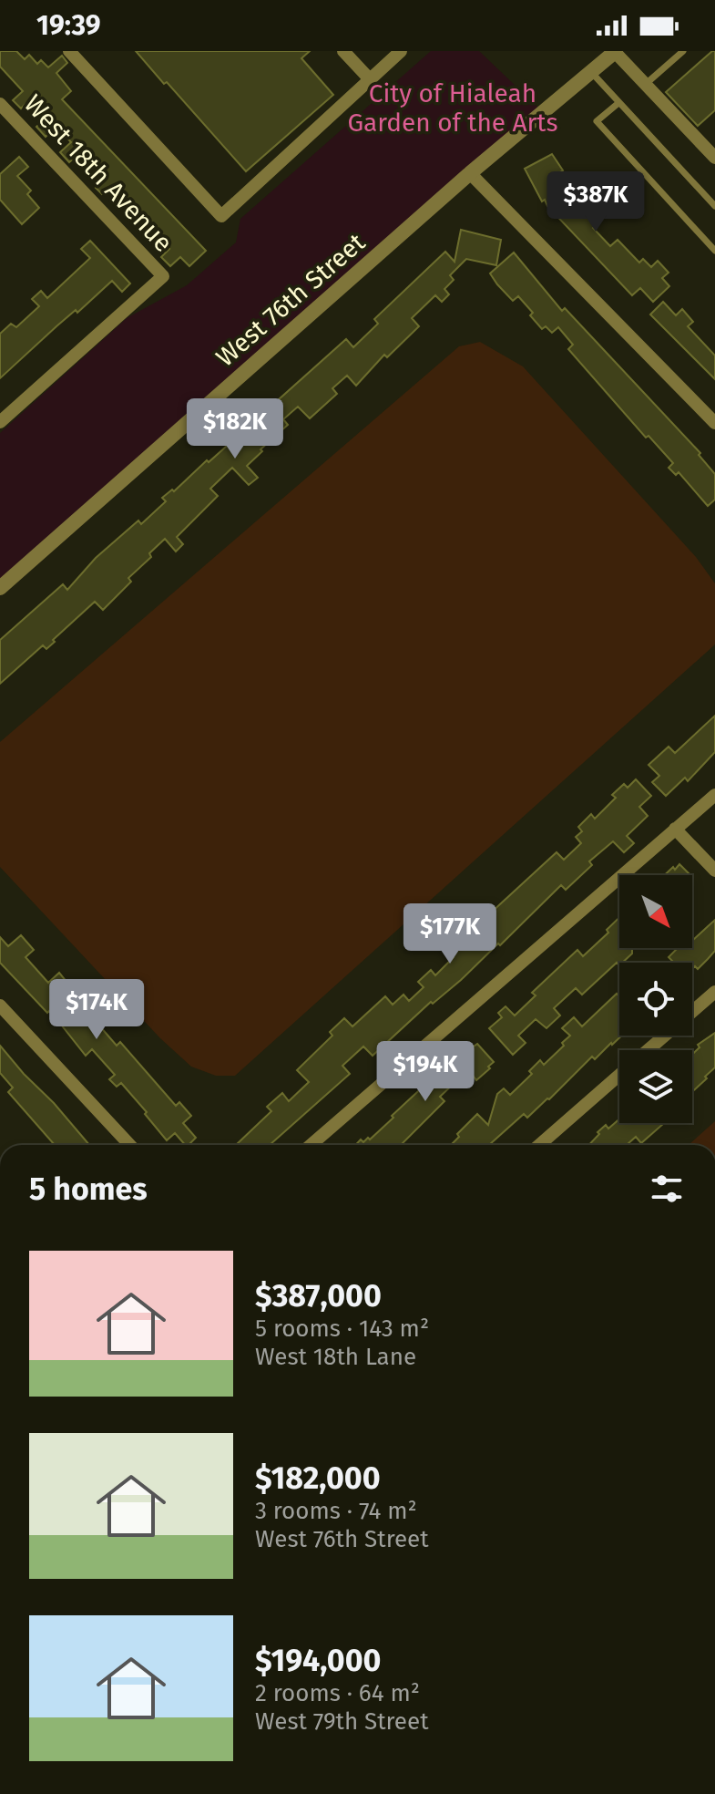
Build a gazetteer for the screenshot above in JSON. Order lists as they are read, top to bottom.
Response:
{
  "streets": {
    "street": ["West 18th Avenue", "West 76th Street"]
  },
  "parks": ["City of Hialeah Garden of the Arts"],
  "north": "bottom right",
  "page": {
    "status": "19:39",
    "price": [
      "$387K",
      "$182K",
      "$177K",
      "$174K",
      "$194K"
    ],
    "heading": "5 homes",
    "list": [
      {
        "name": "$387,000",
        "note": "5 rooms · 143 m² · West 18th Lane"
      },
      {
        "name": "$182,000",
        "note": "3 rooms · 74 m² · West 76th Street"
      },
      {
        "name": "$194,000",
        "note": "2 rooms · 64 m² · West 79th Street"
      }
    ]
  }
}
